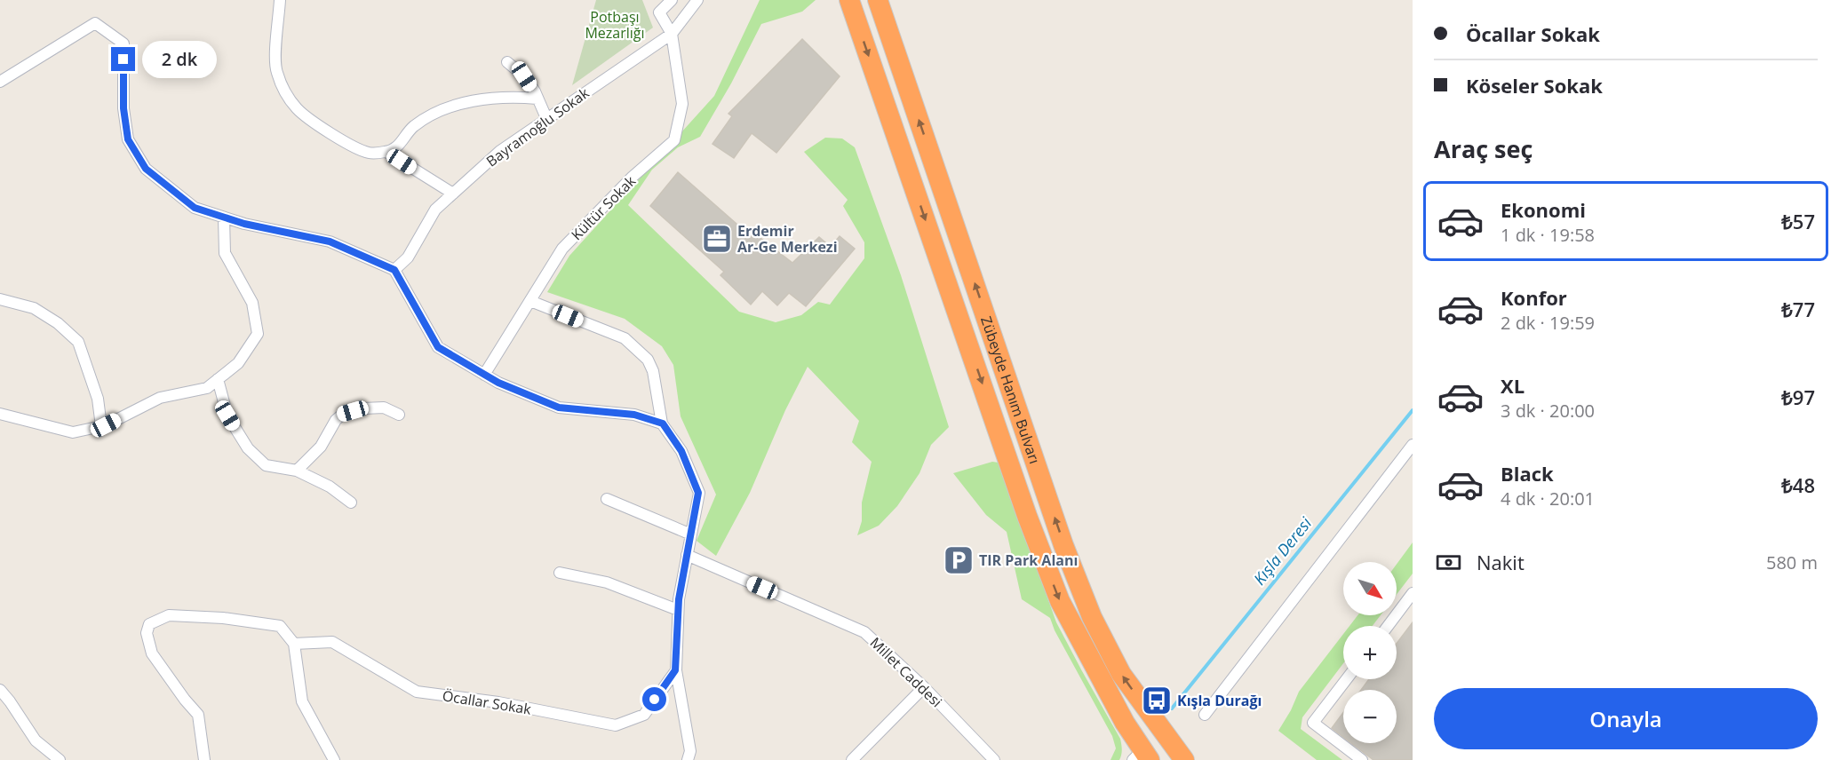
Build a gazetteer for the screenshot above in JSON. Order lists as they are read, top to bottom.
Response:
{
  "streets": {
    "highway": ["Zübeyde Hanım Bulvarı"],
    "street": [
      "Bayramoğlu Sokak",
      "Kültür Sokak",
      "Millet Caddesi",
      "Öcallar Sokak"
    ]
  },
  "crossings": [
    ["Bayramoğlu Sokak", "Kültür Sokak"]
  ],
  "water": ["Kışla Deresi"],
  "parks": ["Potbaşı Mezarlığı"],
  "places": {
    "office": ["Erdemir Ar-Ge Merkezi"],
    "parking": ["TIR Park Alanı"],
    "bus stop": ["Kışla Durağı"]
  },
  "north": "bottom right",
  "page": {
    "banner": ["Öcallar Sokak", "Köseler Sokak"],
    "bubble": "2 dk",
    "heading": "Araç seç",
    "list": [
      {
        "name": "Ekonomi",
        "note": "1 dk · 19:58",
        "value": "₺57"
      },
      {
        "name": "Konfor",
        "note": "2 dk · 19:59",
        "value": "₺77"
      },
      {
        "name": "XL",
        "note": "3 dk · 20:00",
        "value": "₺97"
      },
      {
        "name": "Black",
        "note": "4 dk · 20:01",
        "value": "₺48"
      }
    ],
    "pay": ["Nakit", "580 m"],
    "map_buttons": ["+", "−"],
    "buttons": "Onayla"
  }
}
